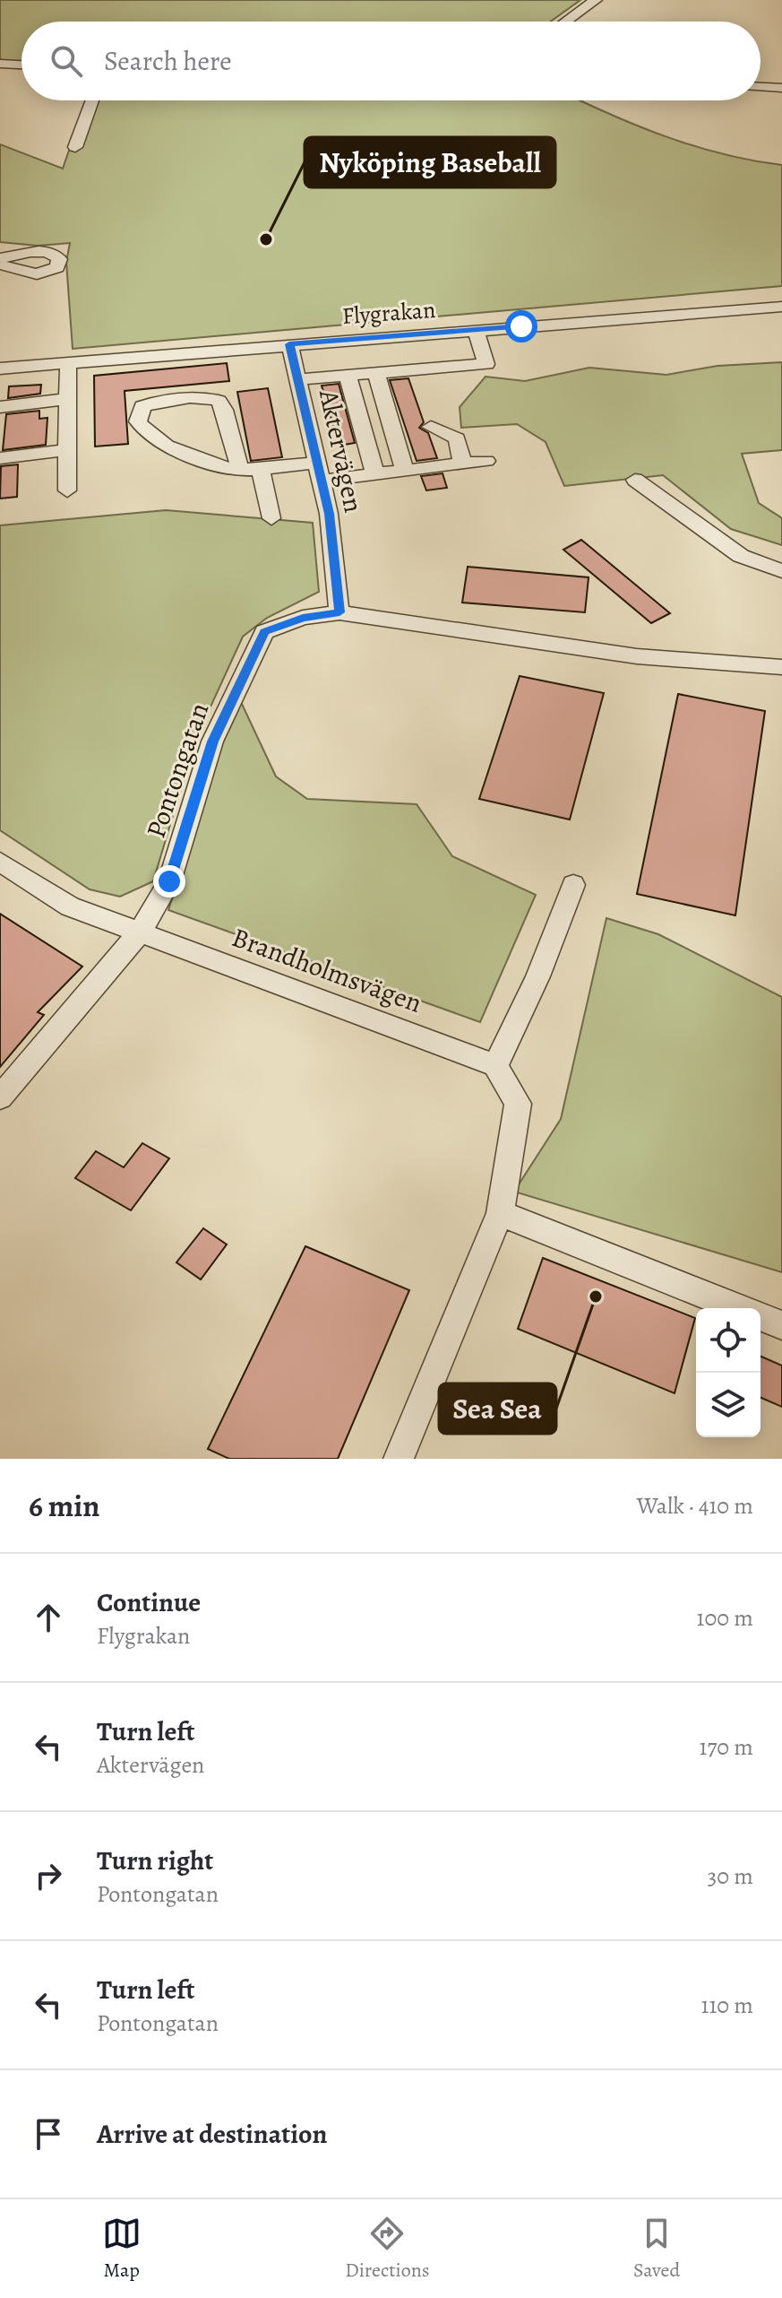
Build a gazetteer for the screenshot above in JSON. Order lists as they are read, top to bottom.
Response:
{
  "streets": {
    "street": [
      "Flygrakan",
      "Aktervägen",
      "Pontongatan",
      "Brandholmsvägen"
    ]
  },
  "crossings": [
    ["Flygrakan", "Aktervägen"],
    ["Aktervägen", "Pontongatan"],
    ["Pontongatan", "Brandholmsvägen"]
  ],
  "places": ["Nyköping Baseball", "Sea Sea"],
  "page": {
    "search": "Search here",
    "heading": ["6 min", "Walk · 410 m"],
    "list": [
      ["Continue", "Flygrakan", "100 m"],
      ["Turn left", "Aktervägen", "170 m"],
      ["Turn right", "Pontongatan", "30 m"],
      ["Turn left", "Pontongatan", "110 m"],
      "Arrive at destination"
    ],
    "nav": ["Map", "Directions", "Saved"]
  }
}
